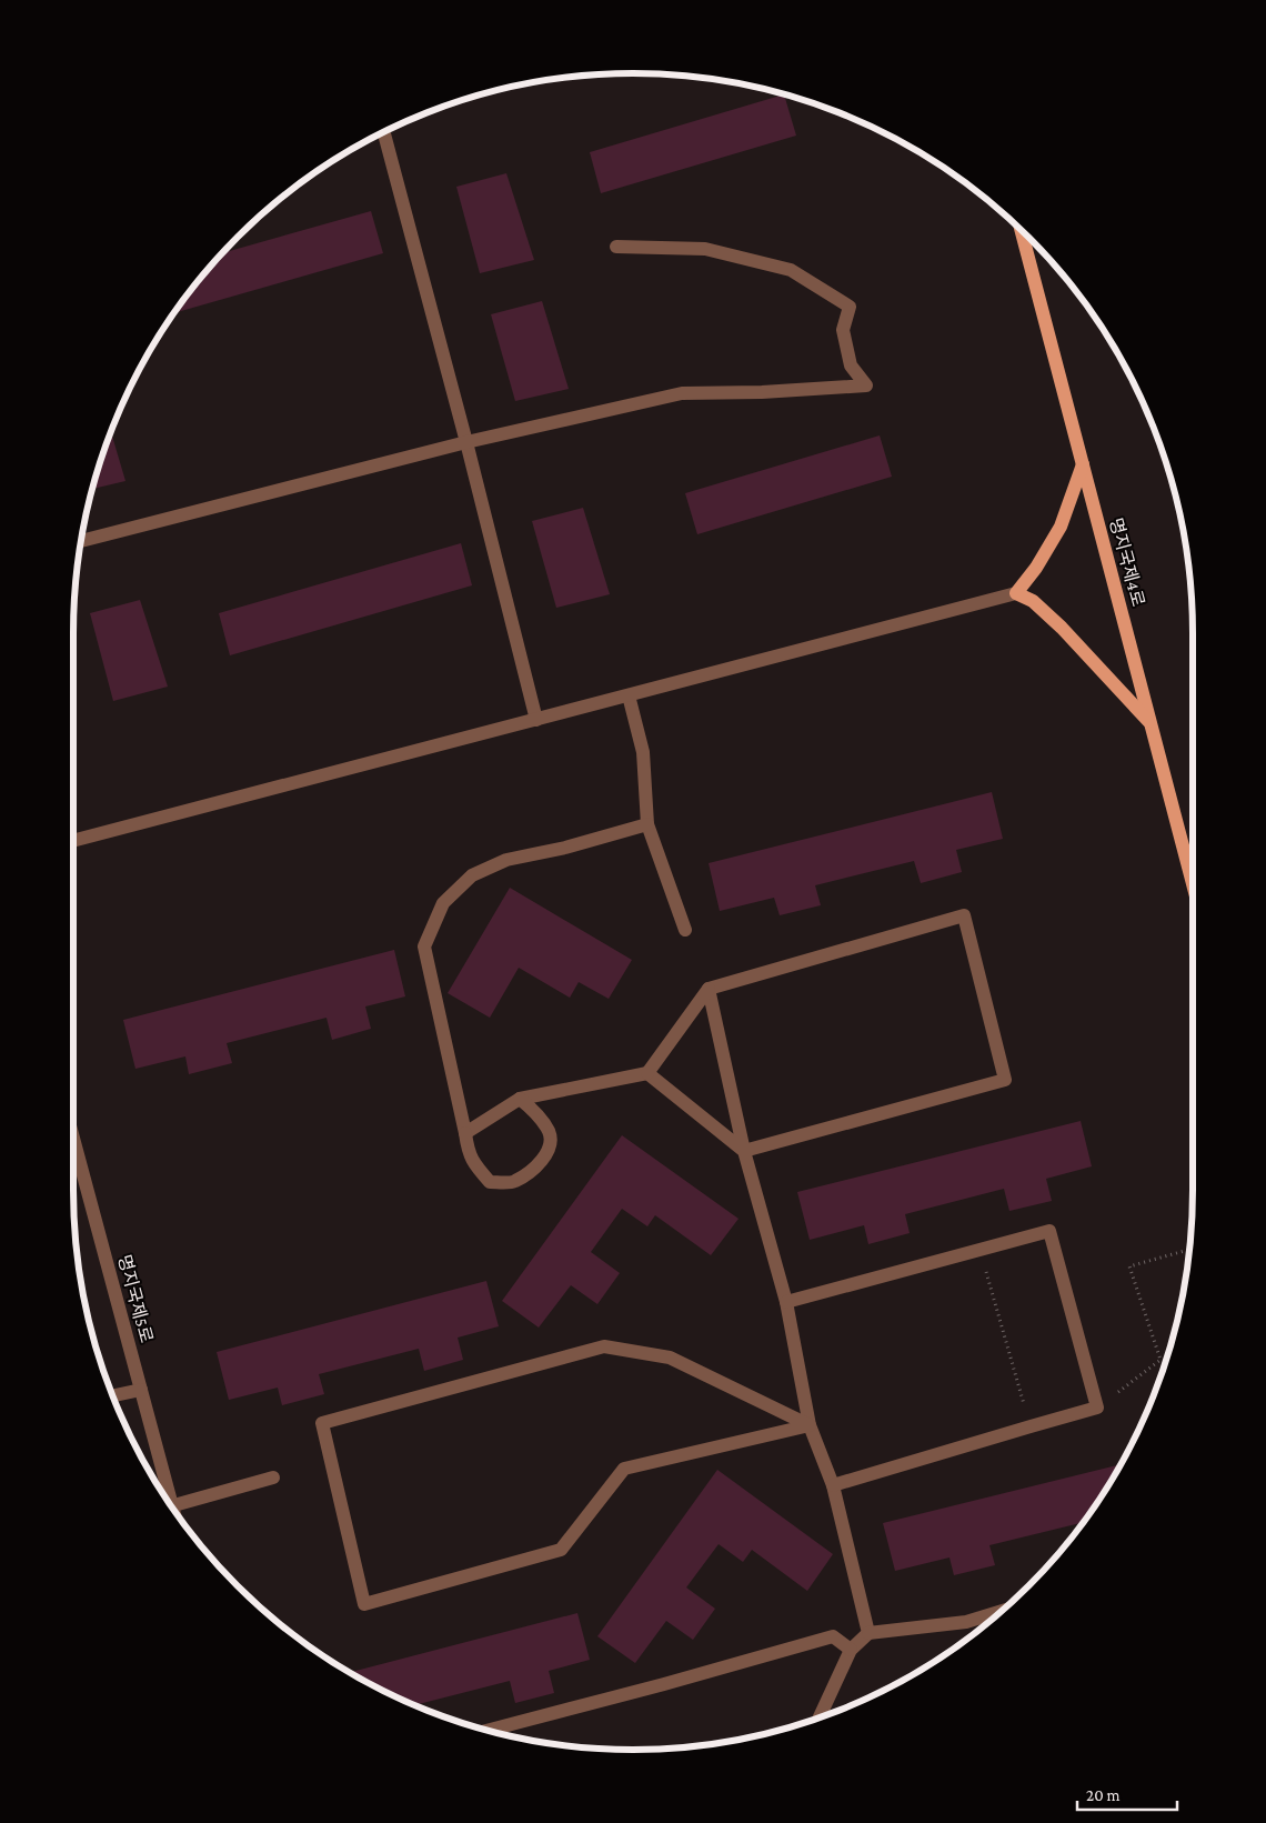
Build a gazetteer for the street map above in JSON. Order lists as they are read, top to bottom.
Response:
{
  "streets": {
    "main road": ["명지국제4로"],
    "street": ["명지국제5로"]
  },
  "scale_bar": "20 m"
}
